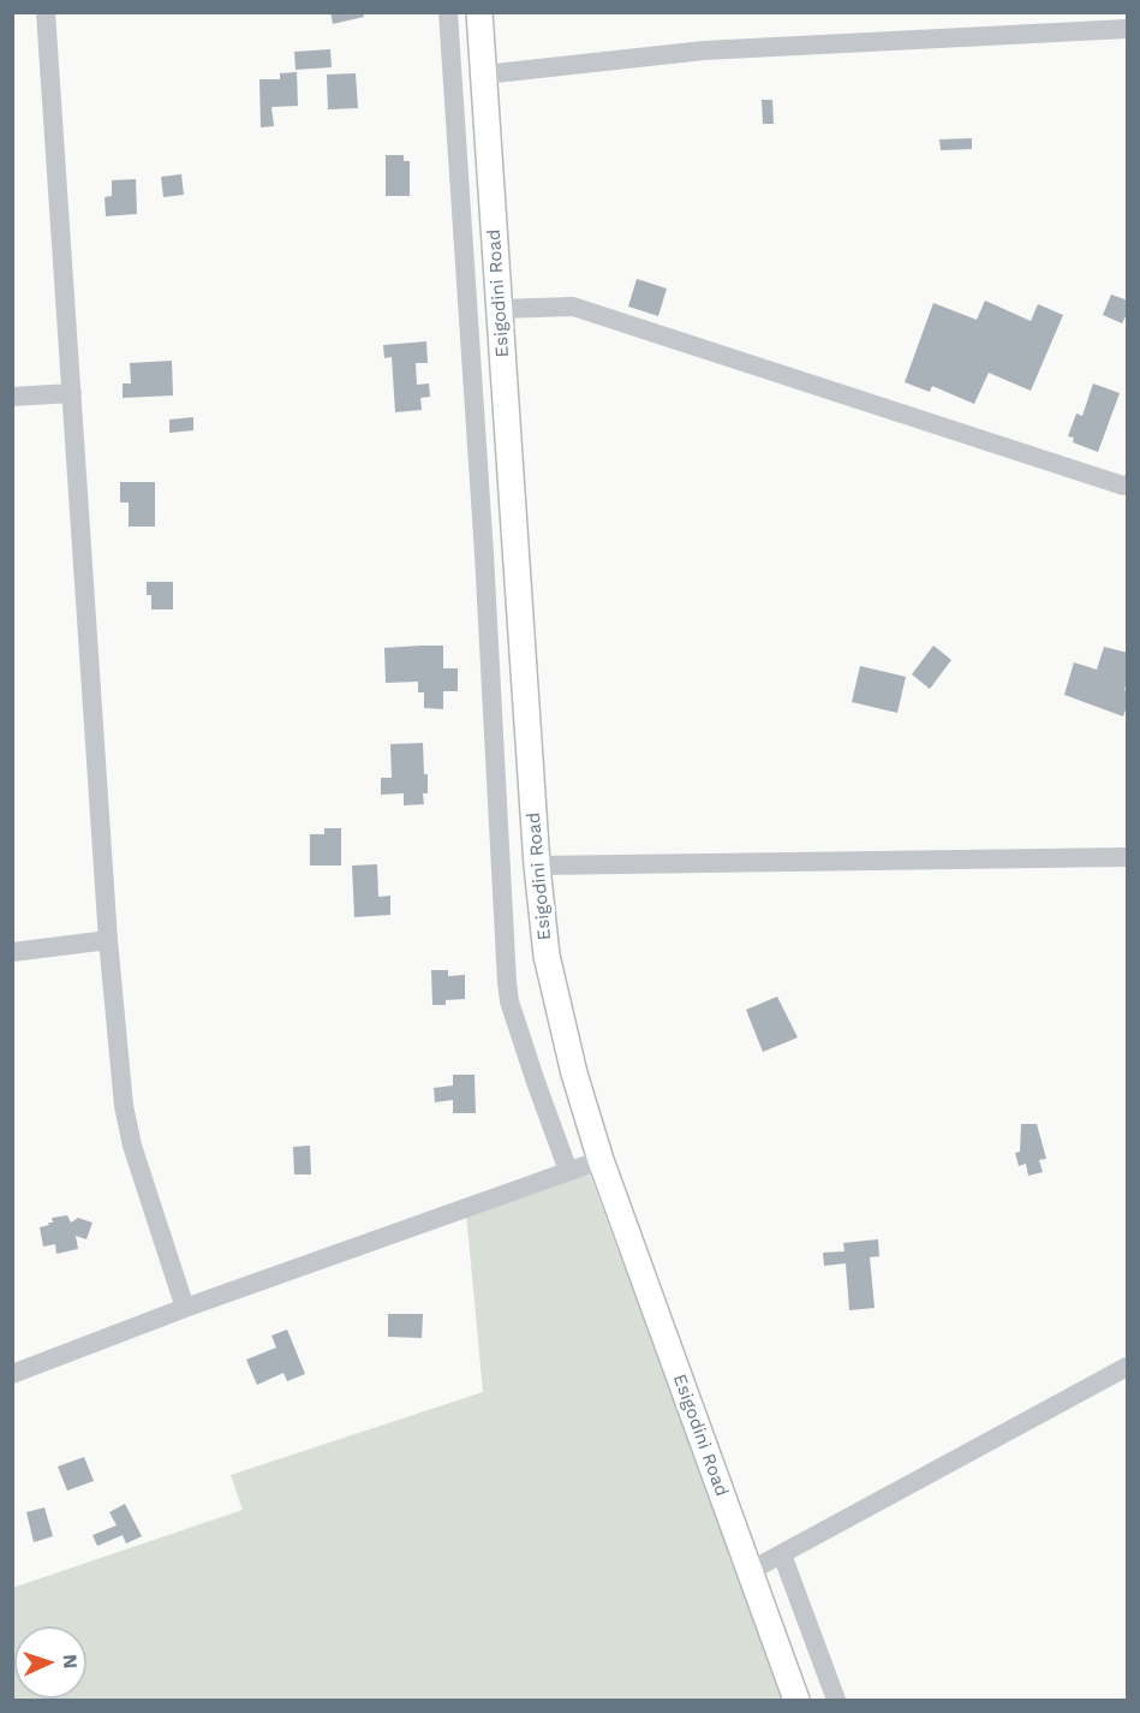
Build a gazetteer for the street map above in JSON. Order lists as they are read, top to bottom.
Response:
{
  "streets": {
    "main road": ["Esigodini Road"]
  },
  "north": "right"
}
